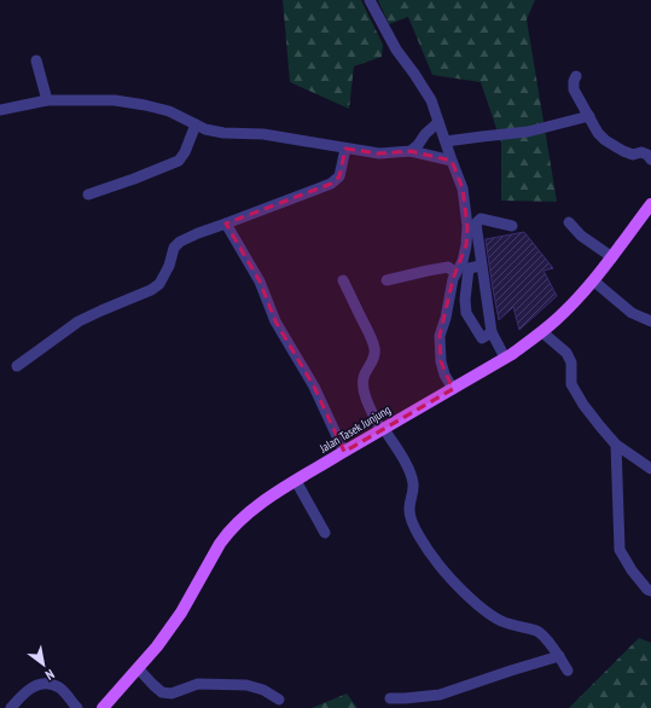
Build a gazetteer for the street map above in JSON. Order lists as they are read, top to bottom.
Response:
{
  "streets": {
    "main road": ["Jalan Tasek Junjung"]
  },
  "north": "bottom right"
}
